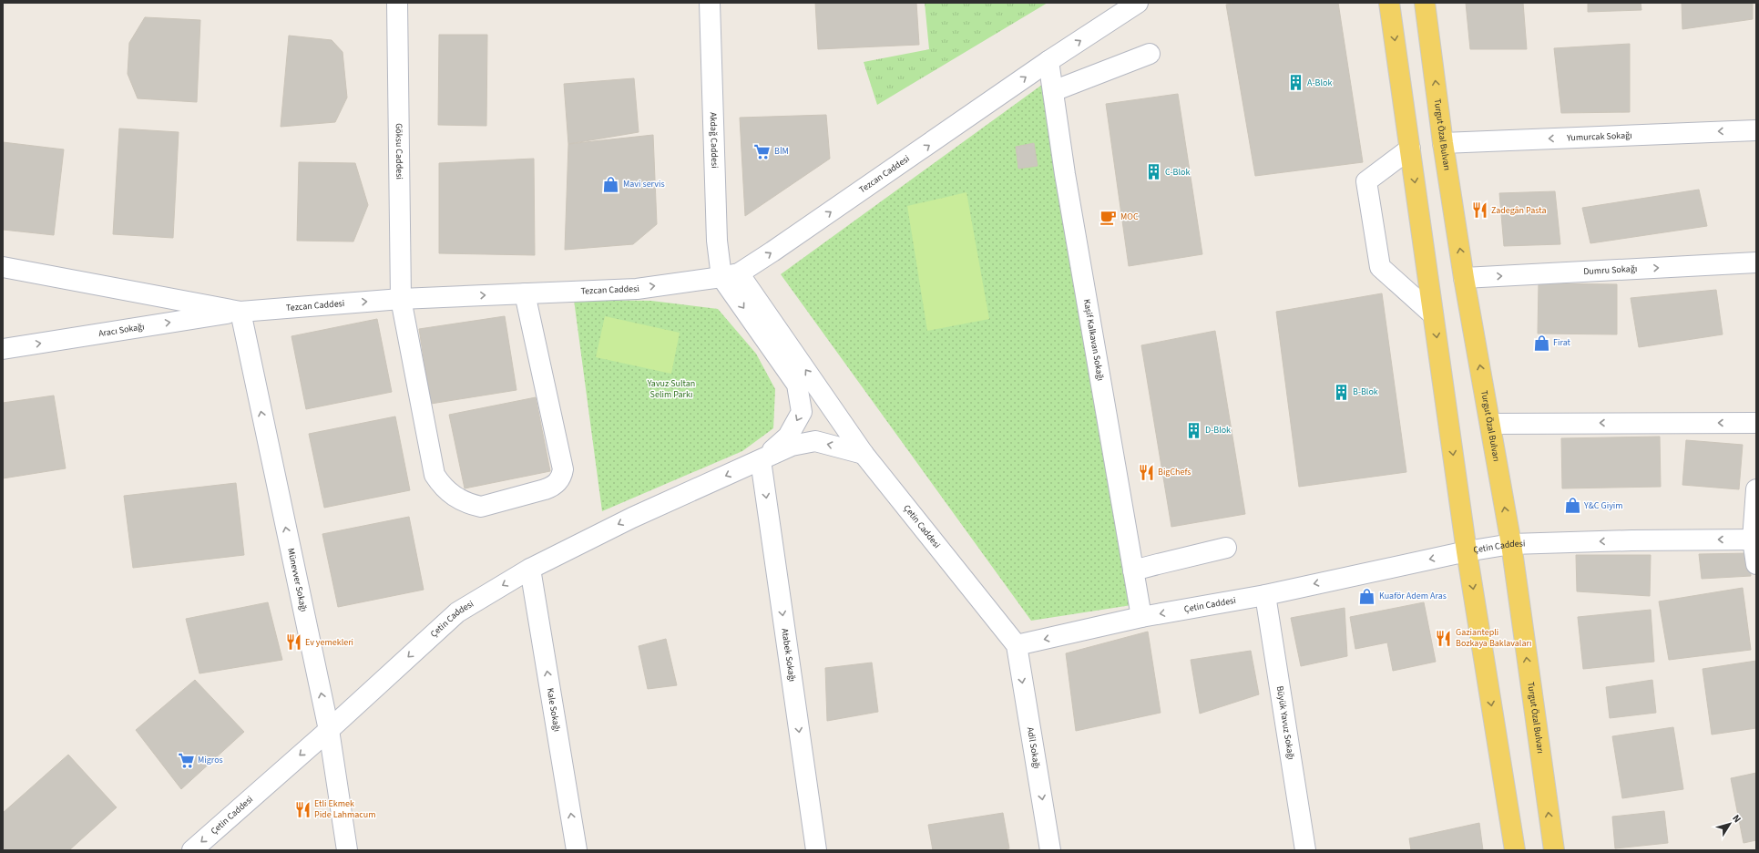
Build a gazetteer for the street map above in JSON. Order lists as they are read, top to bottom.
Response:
{
  "streets": {
    "main road": ["Turgut Özal Bulvarı"],
    "street": [
      "Yumurcak Sokağı",
      "Akdağ Caddesi",
      "Göksu Caddesi",
      "Tezcan Caddesi",
      "Dumru Sokağı",
      "Aracı Sokağı",
      "Kaşif Kalkavan Sokağı",
      "Çetin Caddesi",
      "Münevver Sokağı",
      "Atabek Sokağı",
      "Kale Sokağı",
      "Büyük Yavuz Sokağı",
      "Adil Sokağı"
    ]
  },
  "crossings": [
    ["Turgut Özal Bulvarı", "Yumurcak Sokağı"],
    ["Turgut Özal Bulvarı", "Dumru Sokağı"],
    ["Turgut Özal Bulvarı", "Çetin Caddesi"],
    ["Akdağ Caddesi", "Tezcan Caddesi"],
    ["Akdağ Caddesi", "Çetin Caddesi"],
    ["Göksu Caddesi", "Tezcan Caddesi"],
    ["Tezcan Caddesi", "Aracı Sokağı"],
    ["Tezcan Caddesi", "Kaşif Kalkavan Sokağı"],
    ["Tezcan Caddesi", "Çetin Caddesi"],
    ["Tezcan Caddesi", "Münevver Sokağı"],
    ["Aracı Sokağı", "Münevver Sokağı"],
    ["Kaşif Kalkavan Sokağı", "Çetin Caddesi"],
    ["Çetin Caddesi", "Münevver Sokağı"],
    ["Çetin Caddesi", "Atabek Sokağı"],
    ["Çetin Caddesi", "Kale Sokağı"],
    ["Çetin Caddesi", "Büyük Yavuz Sokağı"],
    ["Çetin Caddesi", "Adil Sokağı"]
  ],
  "one_way": [
    "Yumurcak Sokağı",
    "Tezcan Caddesi",
    "Aracı Sokağı",
    "Çetin Caddesi",
    "Münevver Sokağı",
    "Atabek Sokağı",
    "Kale Sokağı",
    "Adil Sokağı"
  ],
  "parks": ["Yavuz Sultan Selim Parkı"],
  "places": {
    "building": [
      "A-Blok",
      "C-Blok",
      "B-Blok",
      "D-Blok"
    ],
    "supermarket": ["BİM", "Migros"],
    "shop": [
      "Mavi servis",
      "Firat",
      "Y&C Giyim",
      "Kuaför Adem Aras"
    ],
    "restaurant": [
      "Zadegân Pasta",
      "BigChefs",
      "Gaziantepli Bozkaya Baklavaları",
      "Ev yemekleri",
      "Etli Ekmek Pide Lahmacum"
    ],
    "cafe": ["MOC"]
  },
  "north": "top right"
}
